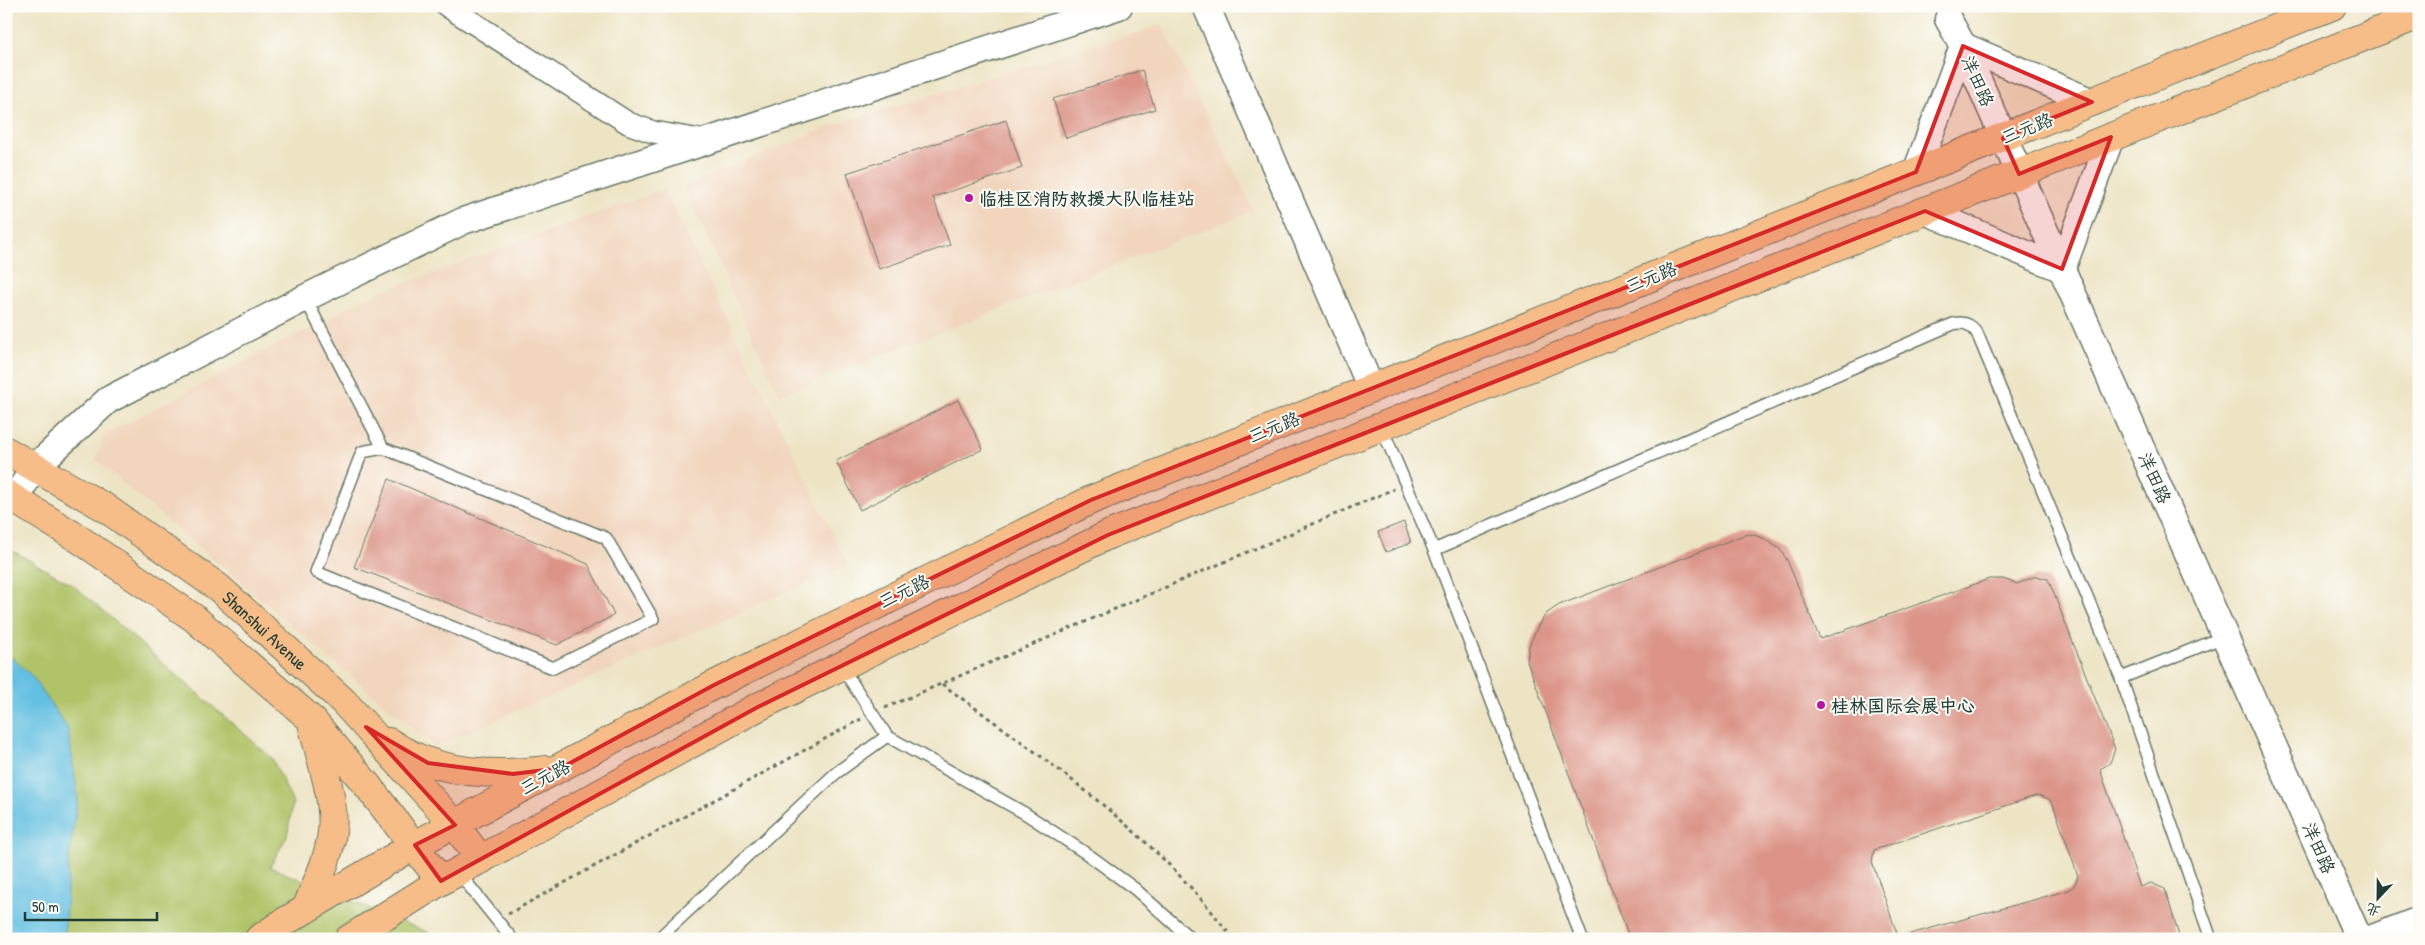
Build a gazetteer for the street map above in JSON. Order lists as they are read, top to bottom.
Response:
{
  "streets": {
    "main road": ["三元路", "Shanshui Avenue"],
    "street": ["洋田路"]
  },
  "crossings": [
    ["洋田路", "三元路"],
    ["三元路", "Shanshui Avenue"]
  ],
  "places": ["临桂区消防救援大队临桂站", "桂林国际会展中心"],
  "scale_bar": "50 m",
  "north": "bottom"
}
